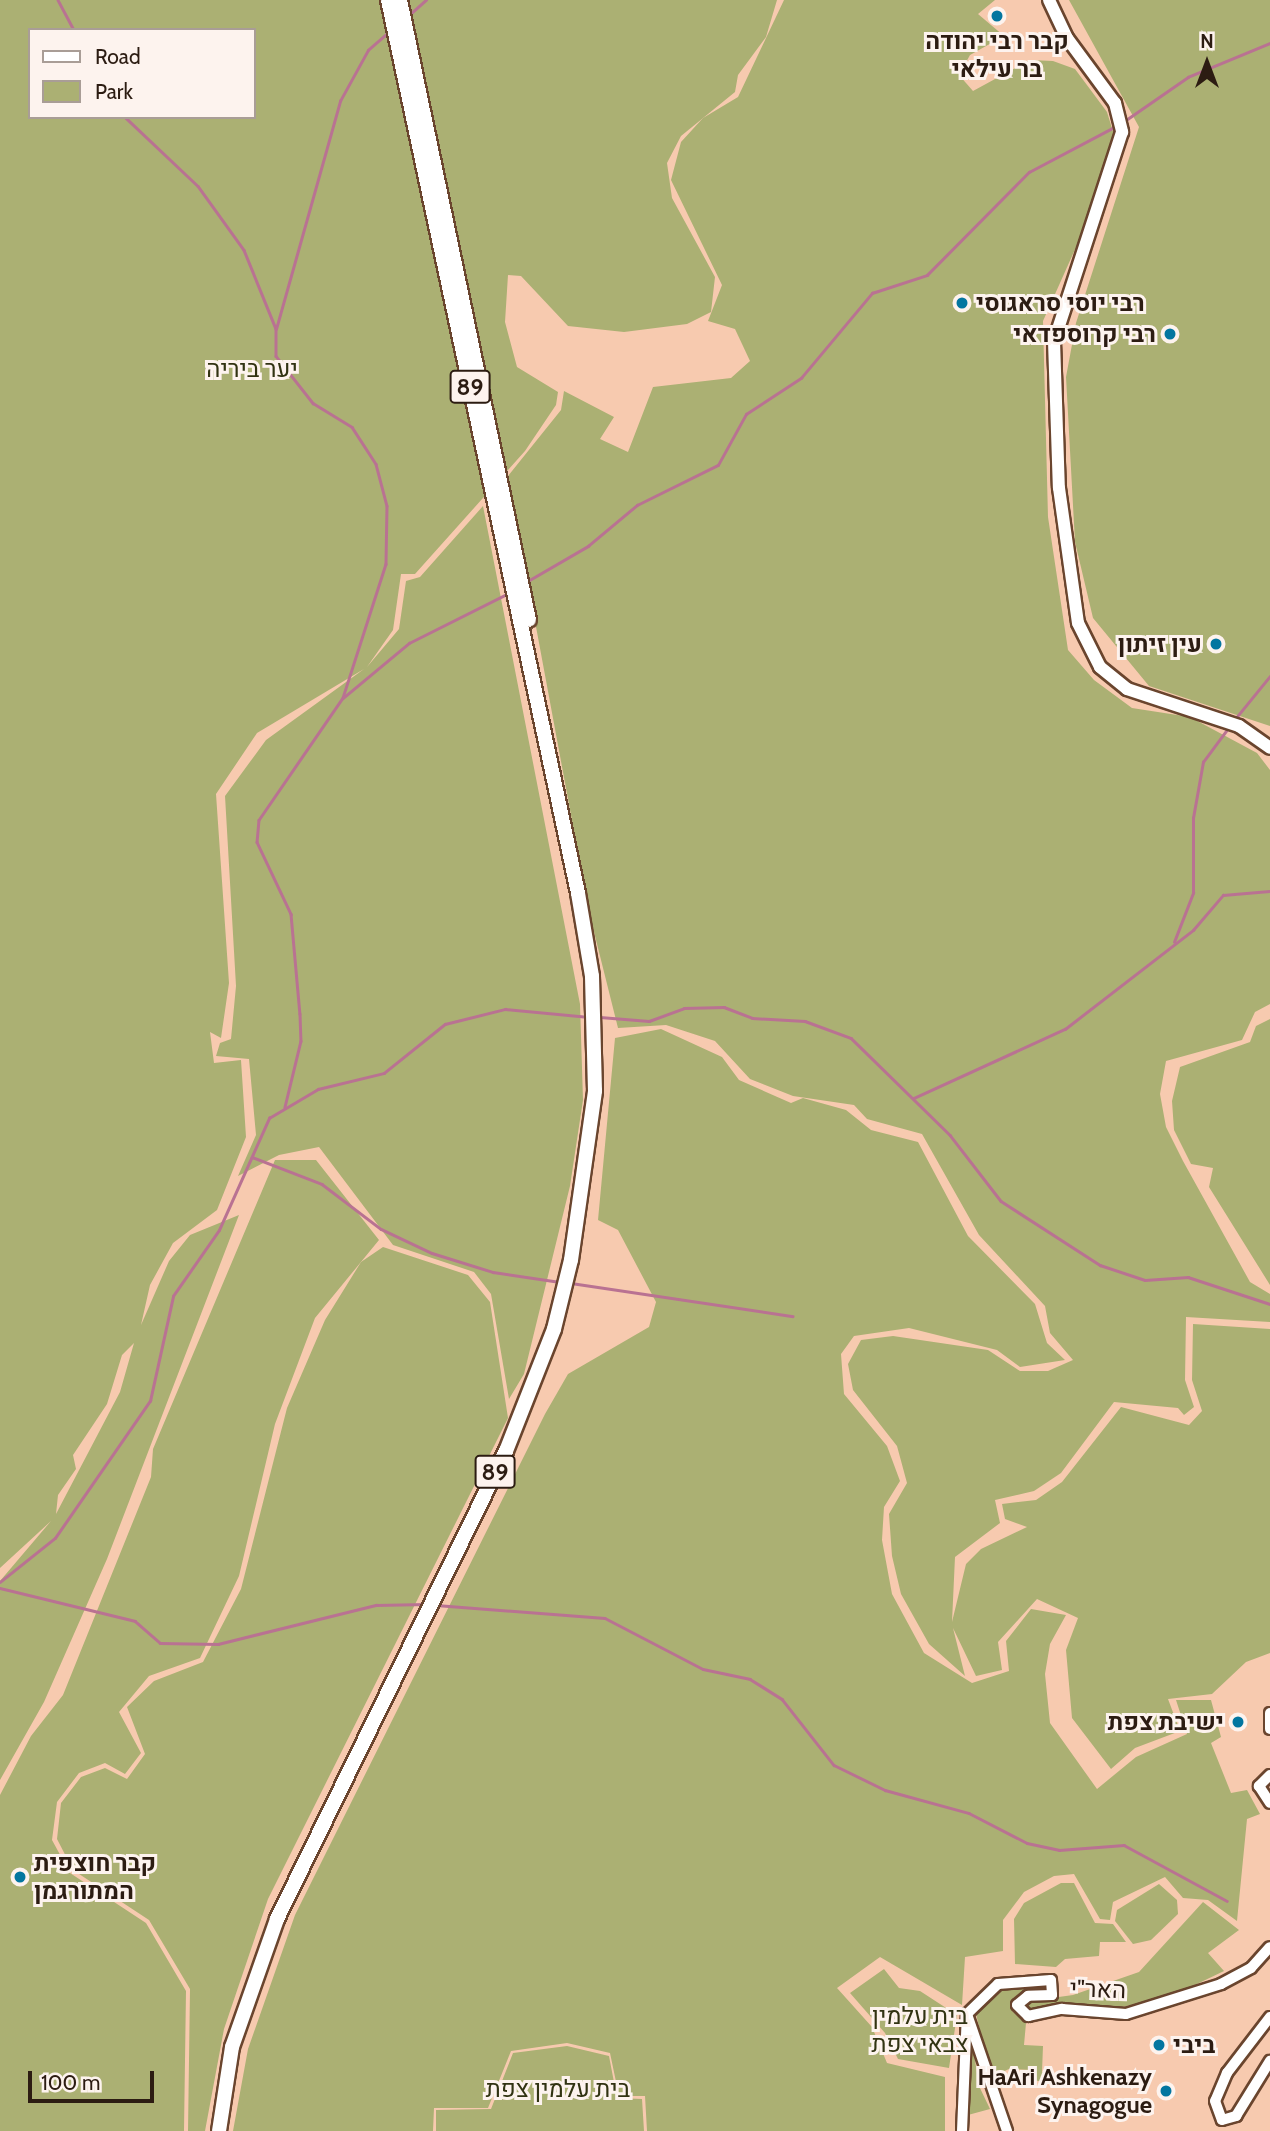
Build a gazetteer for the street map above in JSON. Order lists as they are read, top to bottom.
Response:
{
  "streets": {
    "highway": ["89"],
    "street": ["האר\"י"]
  },
  "parks": ["יער ביריה", "בית עלמין צבאי צפת", "בית עלמין צפת"],
  "places": [
    "קבר רבי יהודה בר עילאי",
    "רבי יוסי סראגוסי",
    "רבי קרוספדאי",
    "עין זיתון",
    "ישיבת צפת",
    "קבר חוצפית המתורגמן",
    "ביבי",
    "HaAri Ashkenazy Synagogue"
  ],
  "legend": ["Road", "Park"],
  "scale_bar": "100 m",
  "north": "top"
}
